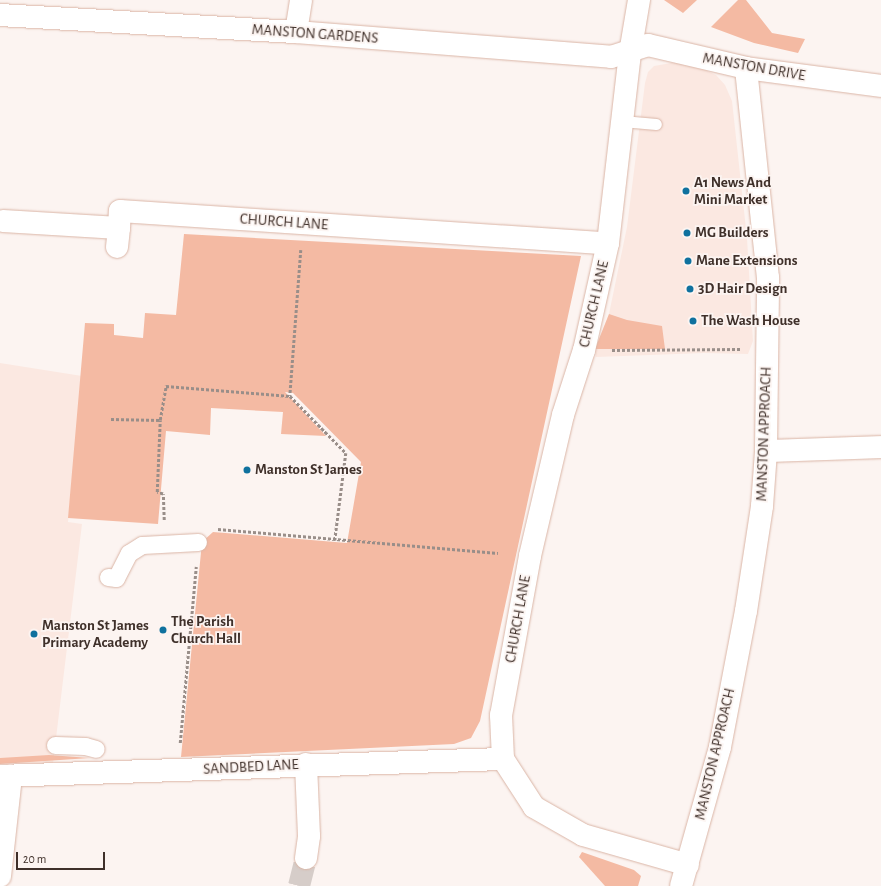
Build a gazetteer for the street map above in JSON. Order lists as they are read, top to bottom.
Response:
{
  "streets": {
    "street": [
      "MANSTON GARDENS",
      "MANSTON DRIVE",
      "CHURCH LANE",
      "MANSTON APPROACH",
      "SANDBED LANE"
    ]
  },
  "crossings": [
    ["MANSTON GARDENS", "MANSTON DRIVE"],
    ["MANSTON GARDENS", "CHURCH LANE"],
    ["MANSTON DRIVE", "CHURCH LANE"],
    ["MANSTON DRIVE", "MANSTON APPROACH"],
    ["CHURCH LANE", "SANDBED LANE"]
  ],
  "places": [
    "A1 News And Mini Market",
    "MG Builders",
    "Mane Extensions",
    "3D Hair Design",
    "The Wash House",
    "Manston St James",
    "The Parish Church Hall",
    "Manston St James Primary Academy"
  ],
  "scale_bar": "20 m"
}
